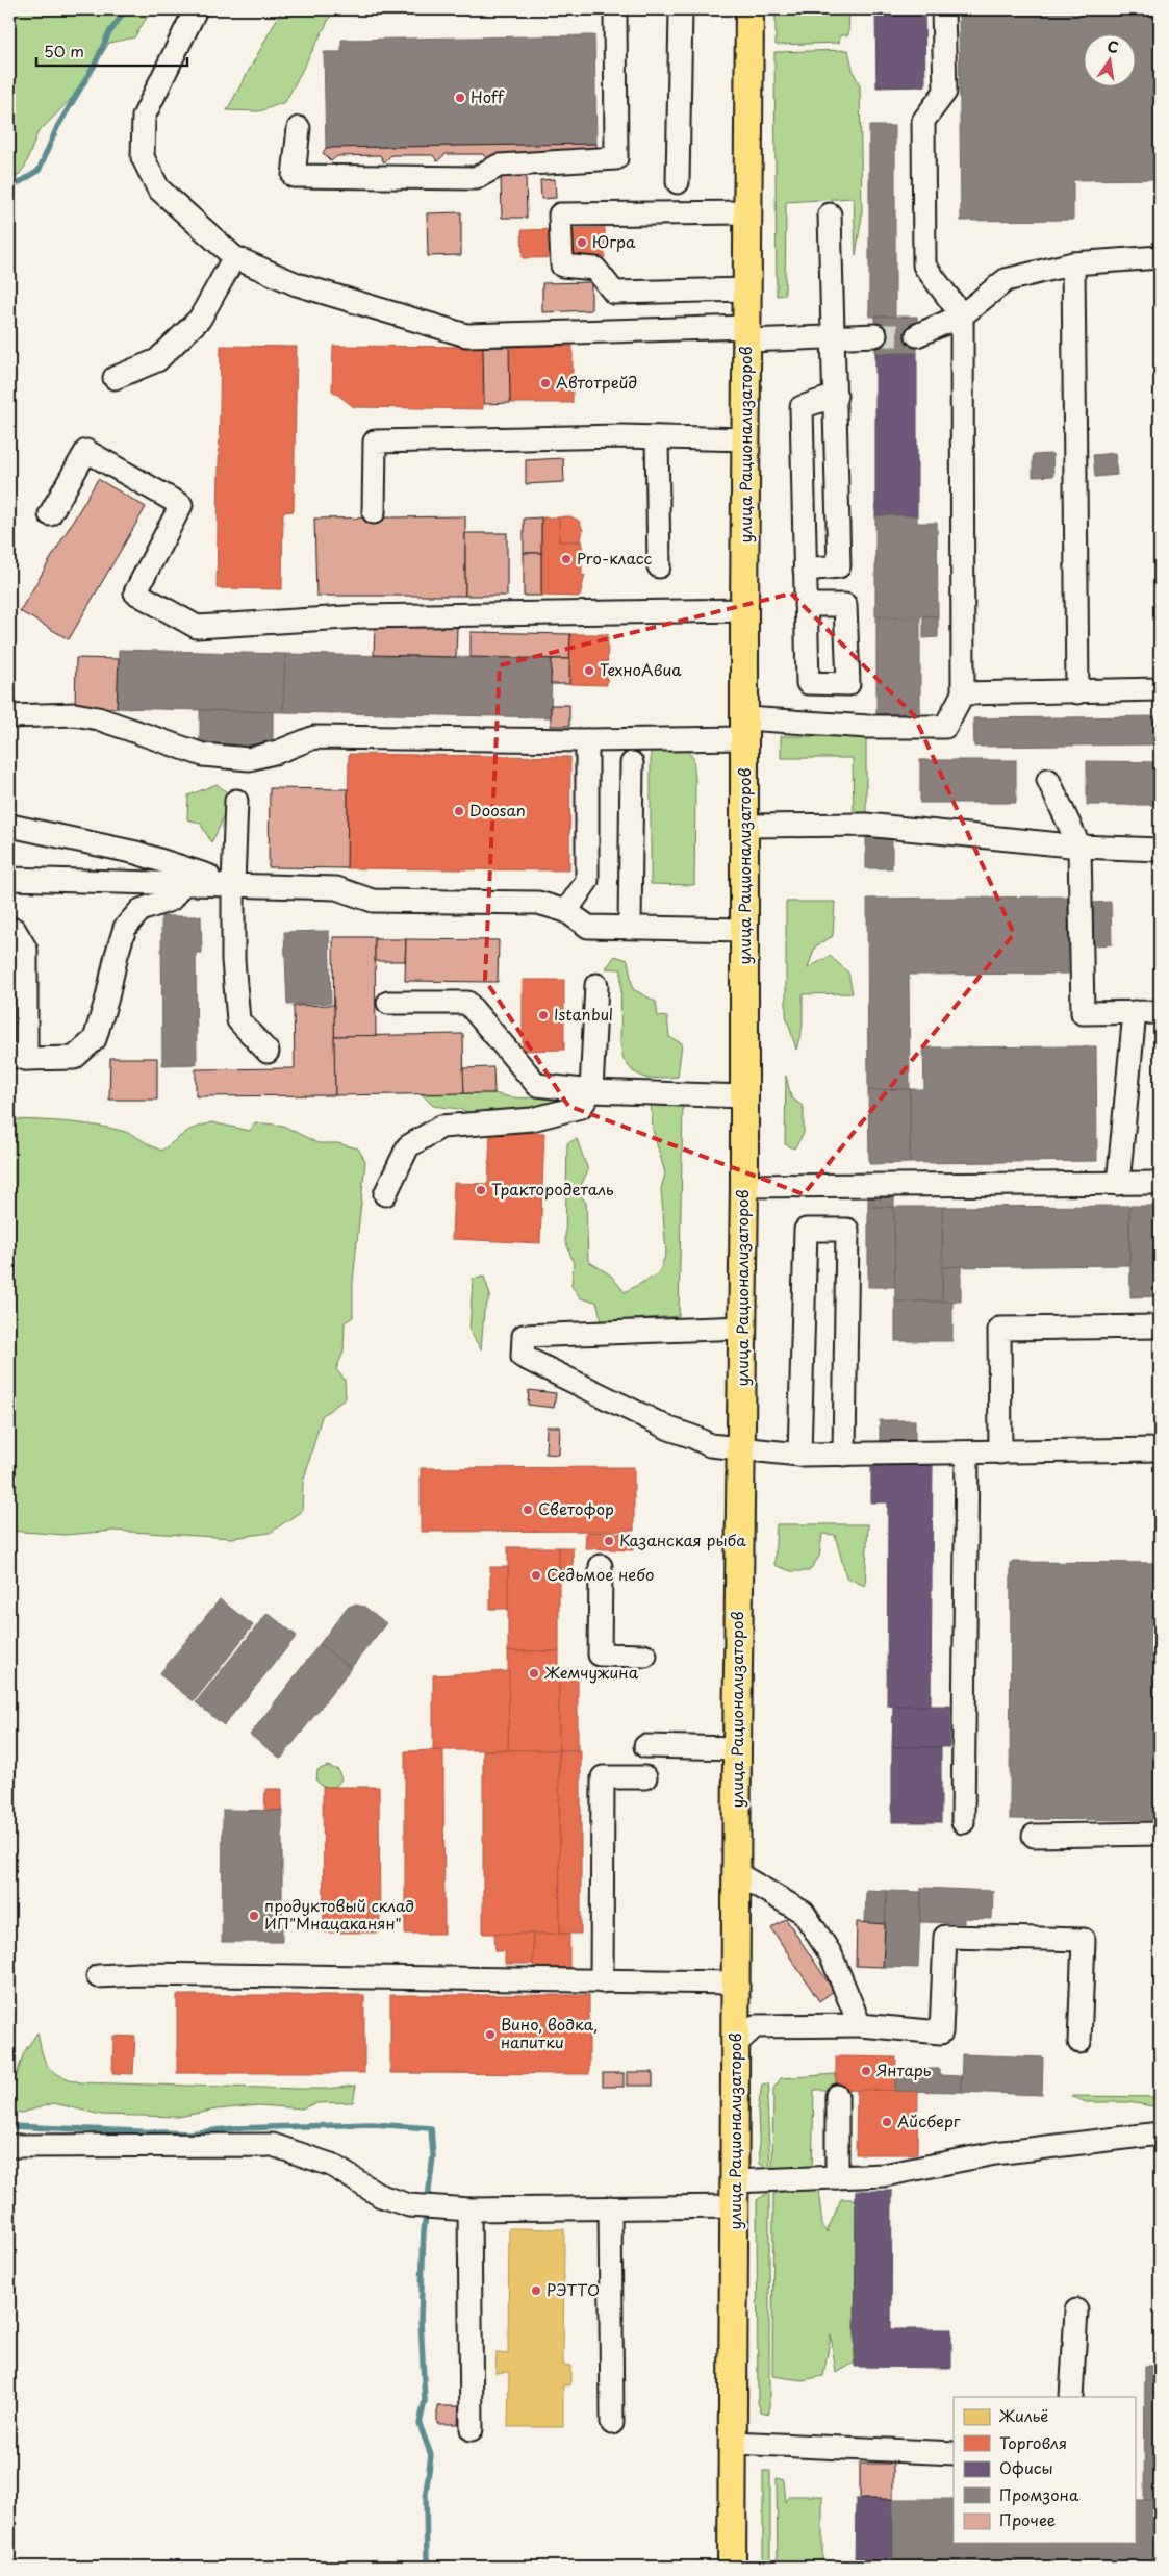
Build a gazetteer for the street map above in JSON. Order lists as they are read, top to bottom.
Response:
{
  "streets": {
    "main road": ["улица Рационализаторов"]
  },
  "places": [
    "Hoff",
    "Югра",
    "Автотрейд",
    "Pro-класс",
    "ТехноАвиа",
    "Doosan",
    "Istanbul",
    "Трактородеталь",
    "Светофор",
    "Казанская рыба",
    "Седьмое небо",
    "Жемчужина",
    "продуктовый склад ИП\"Мнацаканян\"",
    "Вино, водка, напитки",
    "Янтарь",
    "Айсберг",
    "РЭТТО"
  ],
  "legend": [
    "Жильё",
    "Торговля",
    "Офисы",
    "Промзона",
    "Прочее"
  ],
  "scale_bar": "50 m",
  "north": "top"
}
